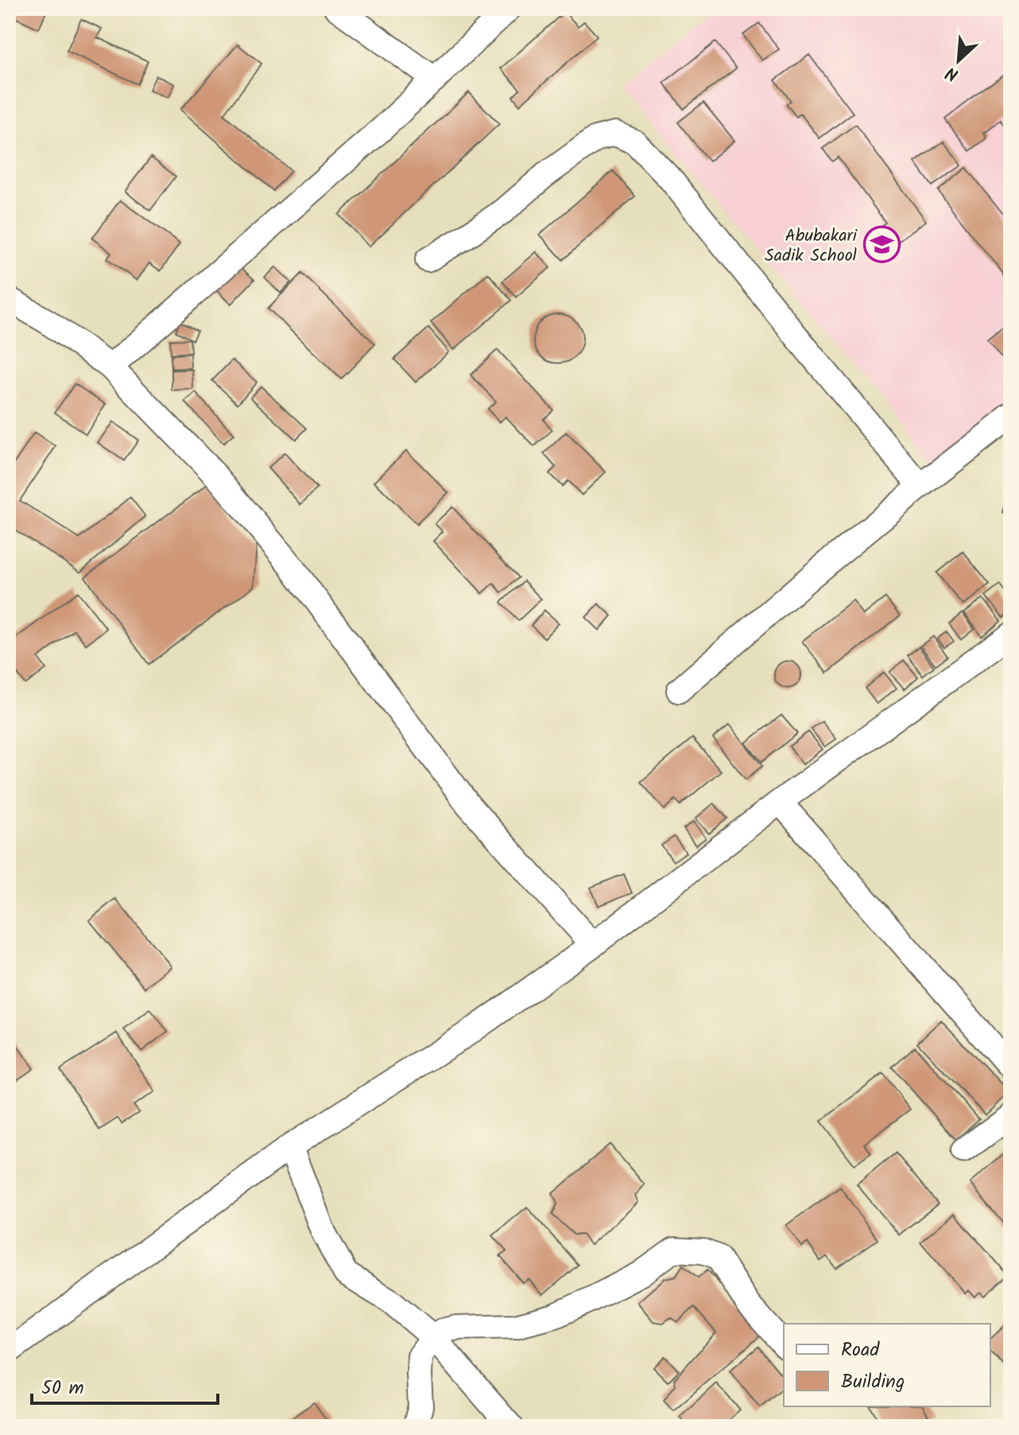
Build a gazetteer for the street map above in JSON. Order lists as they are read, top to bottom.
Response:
{
  "places": {
    "school or university": ["Abubakari Sadik School"]
  },
  "legend": ["Road", "Building"],
  "scale_bar": "50 m",
  "north": "bottom left"
}
